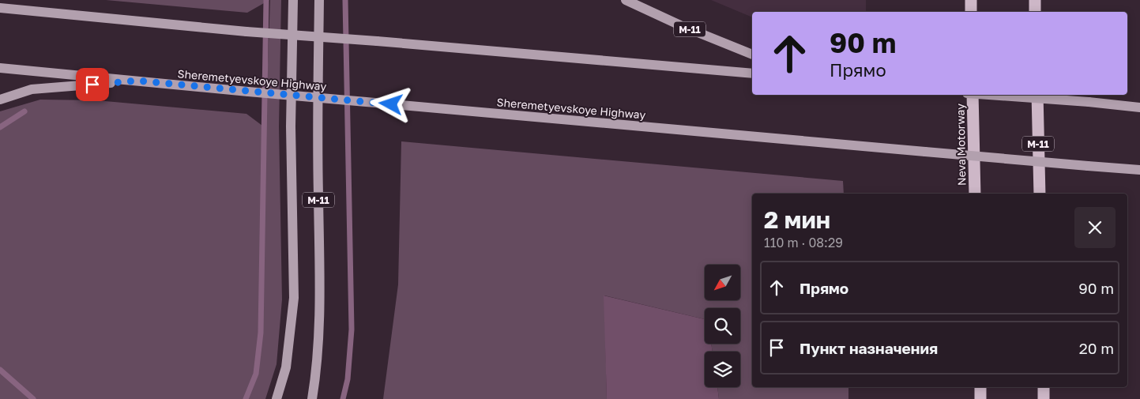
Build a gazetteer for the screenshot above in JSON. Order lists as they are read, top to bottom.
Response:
{
  "streets": {
    "highway": ["М-11", "Neva Motorway"],
    "main road": ["Sheremetyevskoye Highway"]
  },
  "north": "bottom left",
  "page": {
    "turn": ["90 m", "Прямо"],
    "heading": ["2 мин", "110 m · 08:29"],
    "list": [
      {
        "name": "Прямо",
        "value": "90 m"
      },
      {
        "name": "Пункт назначения",
        "value": "20 m"
      }
    ]
  }
}
